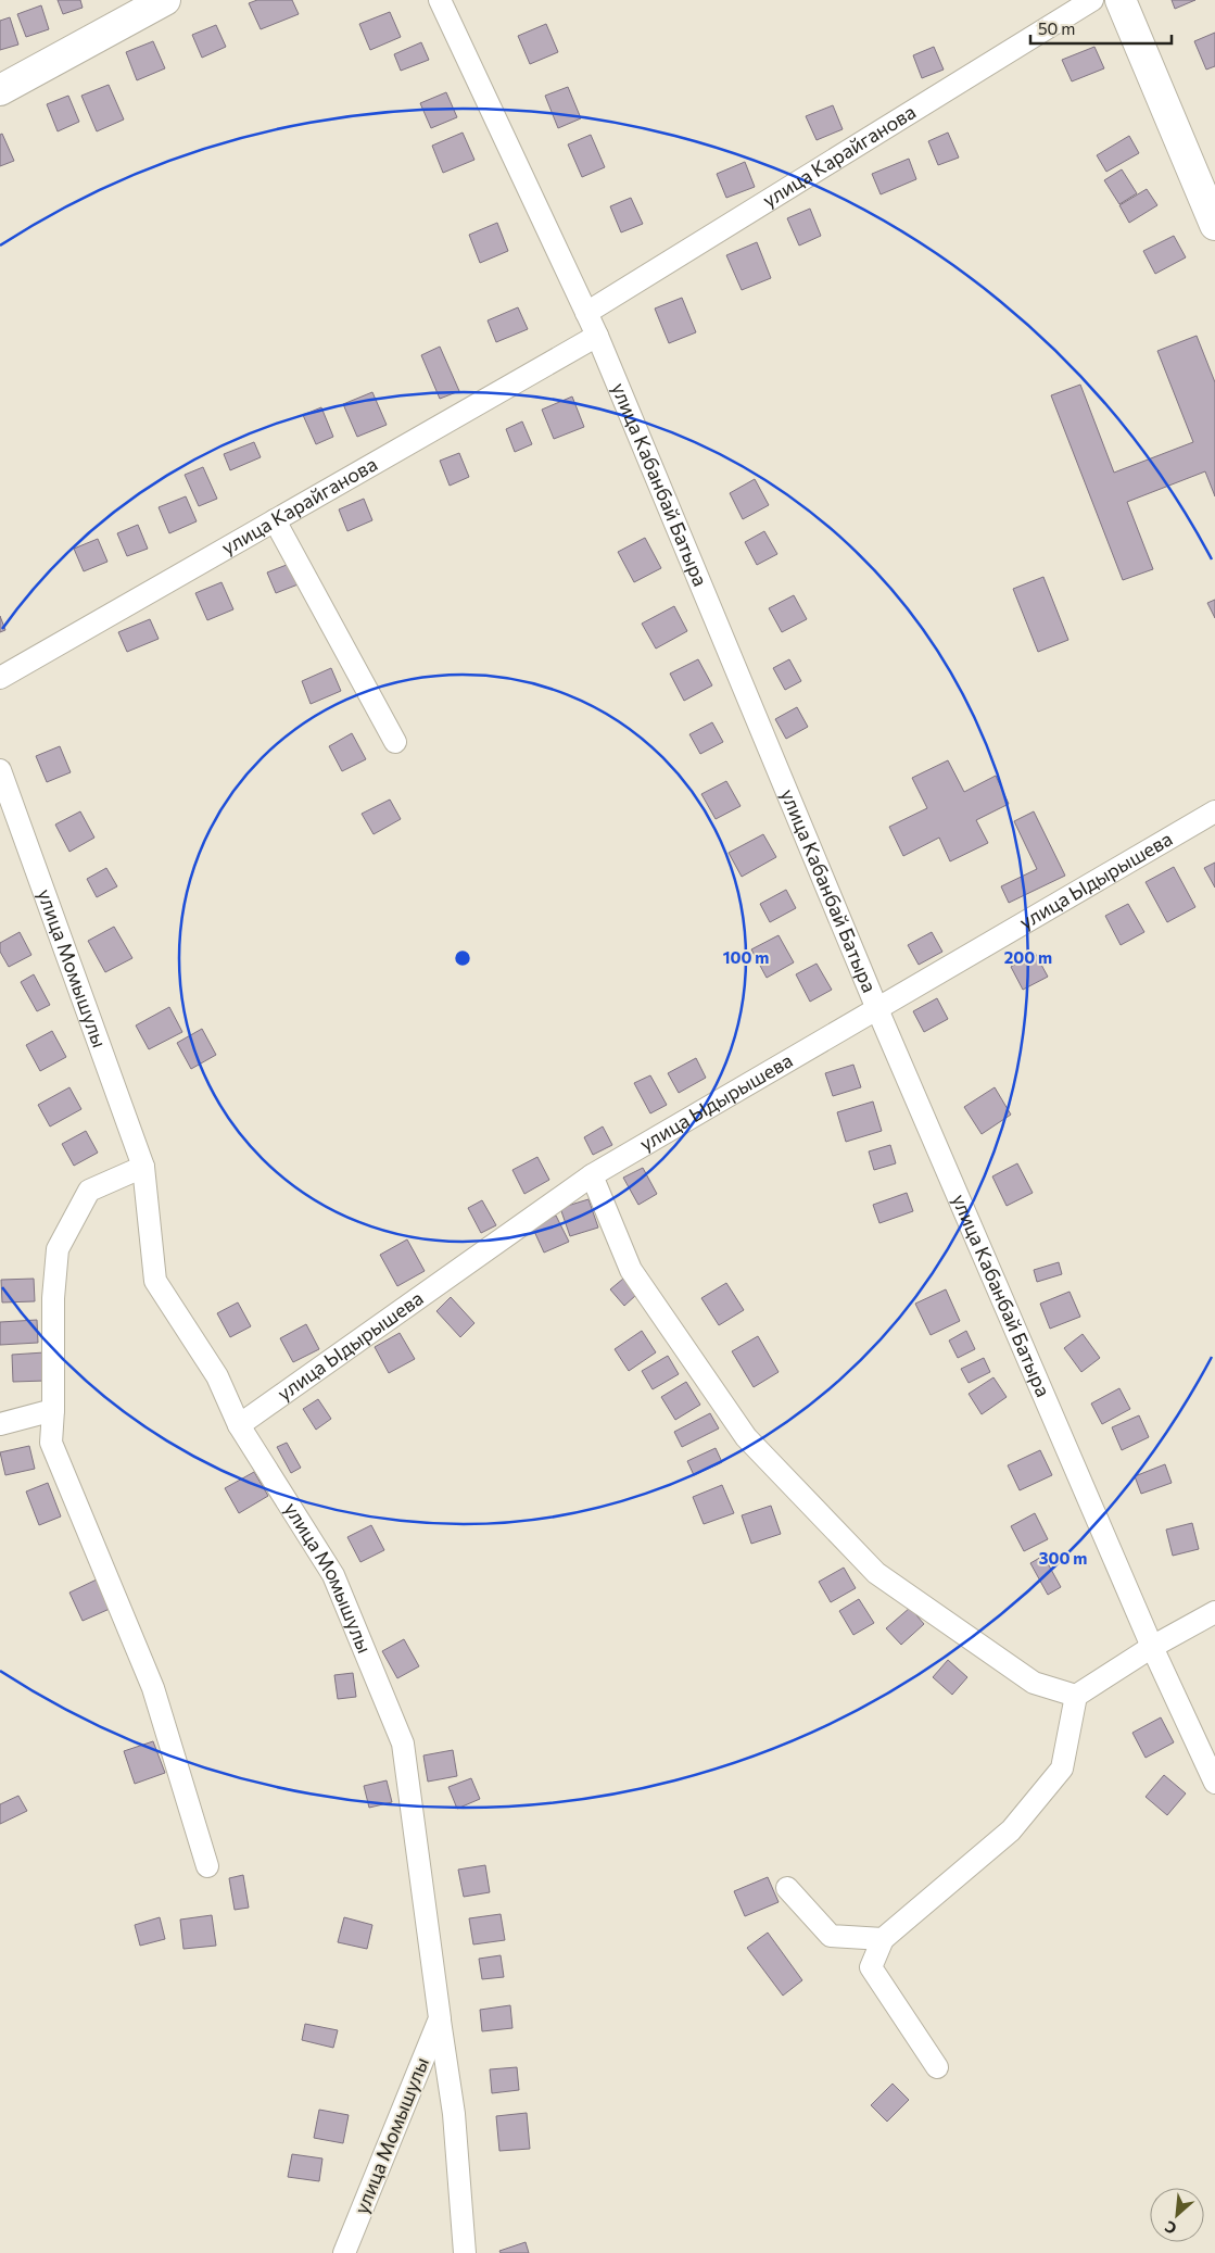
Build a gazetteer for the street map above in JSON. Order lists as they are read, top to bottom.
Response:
{
  "streets": {
    "street": [
      "улица Карайганова",
      "улица Кабанбай Батыра",
      "улица Ыдырышева",
      "улица Момышулы"
    ]
  },
  "crossings": [
    ["улица Карайганова", "улица Кабанбай Батыра"],
    ["улица Кабанбай Батыра", "улица Ыдырышева"],
    ["улица Ыдырышева", "улица Момышулы"]
  ],
  "scale_bar": "50 m",
  "north": "bottom left",
  "rings": ["100 m", "200 m", "300 m"]
}
